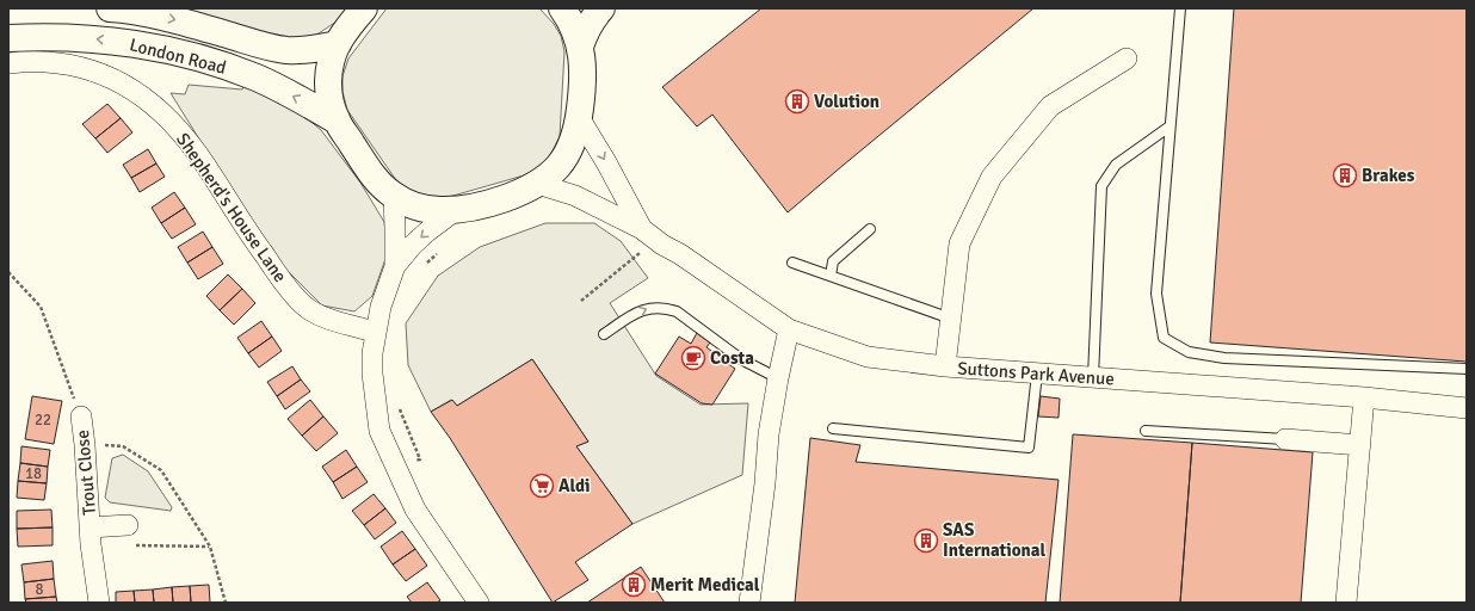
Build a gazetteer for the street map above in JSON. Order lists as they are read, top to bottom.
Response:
{
  "streets": {
    "main road": ["London Road"],
    "street": ["Shepherd's House Lane", "Suttons Park Avenue", "Trout Close"]
  },
  "places": {
    "building": [
      "Volution",
      "Brakes",
      "SAS International",
      "Merit Medical"
    ],
    "cafe": ["Costa"],
    "supermarket": ["Aldi"]
  },
  "house_numbers": ["22", "18", "8"]
}
